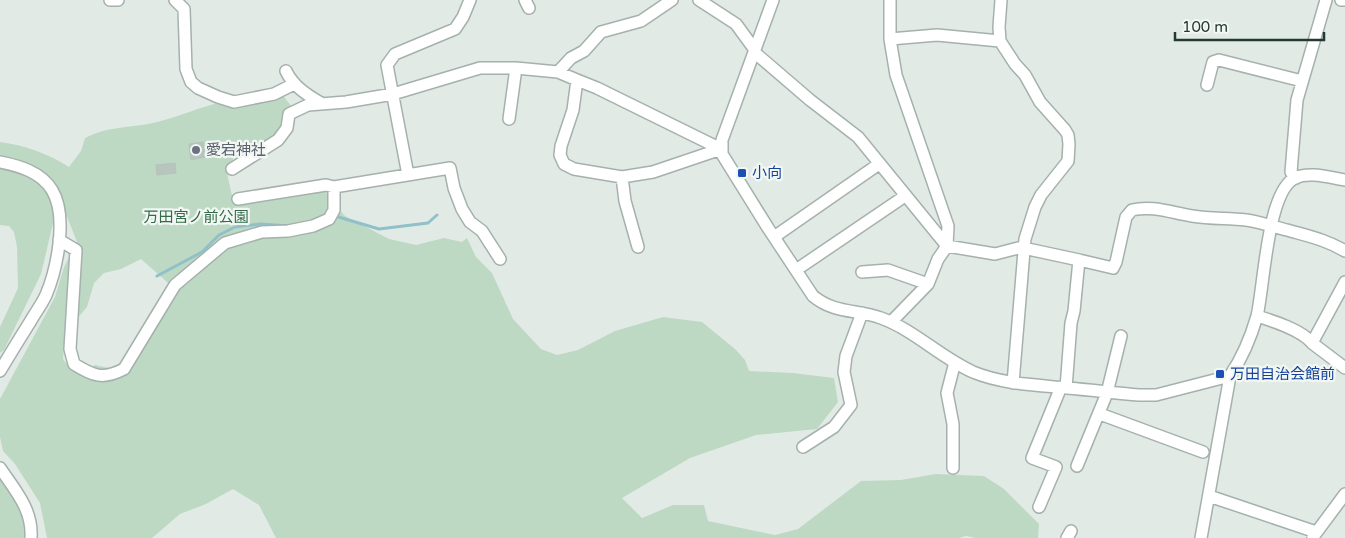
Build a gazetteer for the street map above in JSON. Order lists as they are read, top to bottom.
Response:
{
  "parks": ["万田宮ノ前公園"],
  "places": {
    "other": ["愛宕神社"],
    "transit": ["小向", "万田自治会館前"]
  },
  "scale_bar": "100 m"
}
